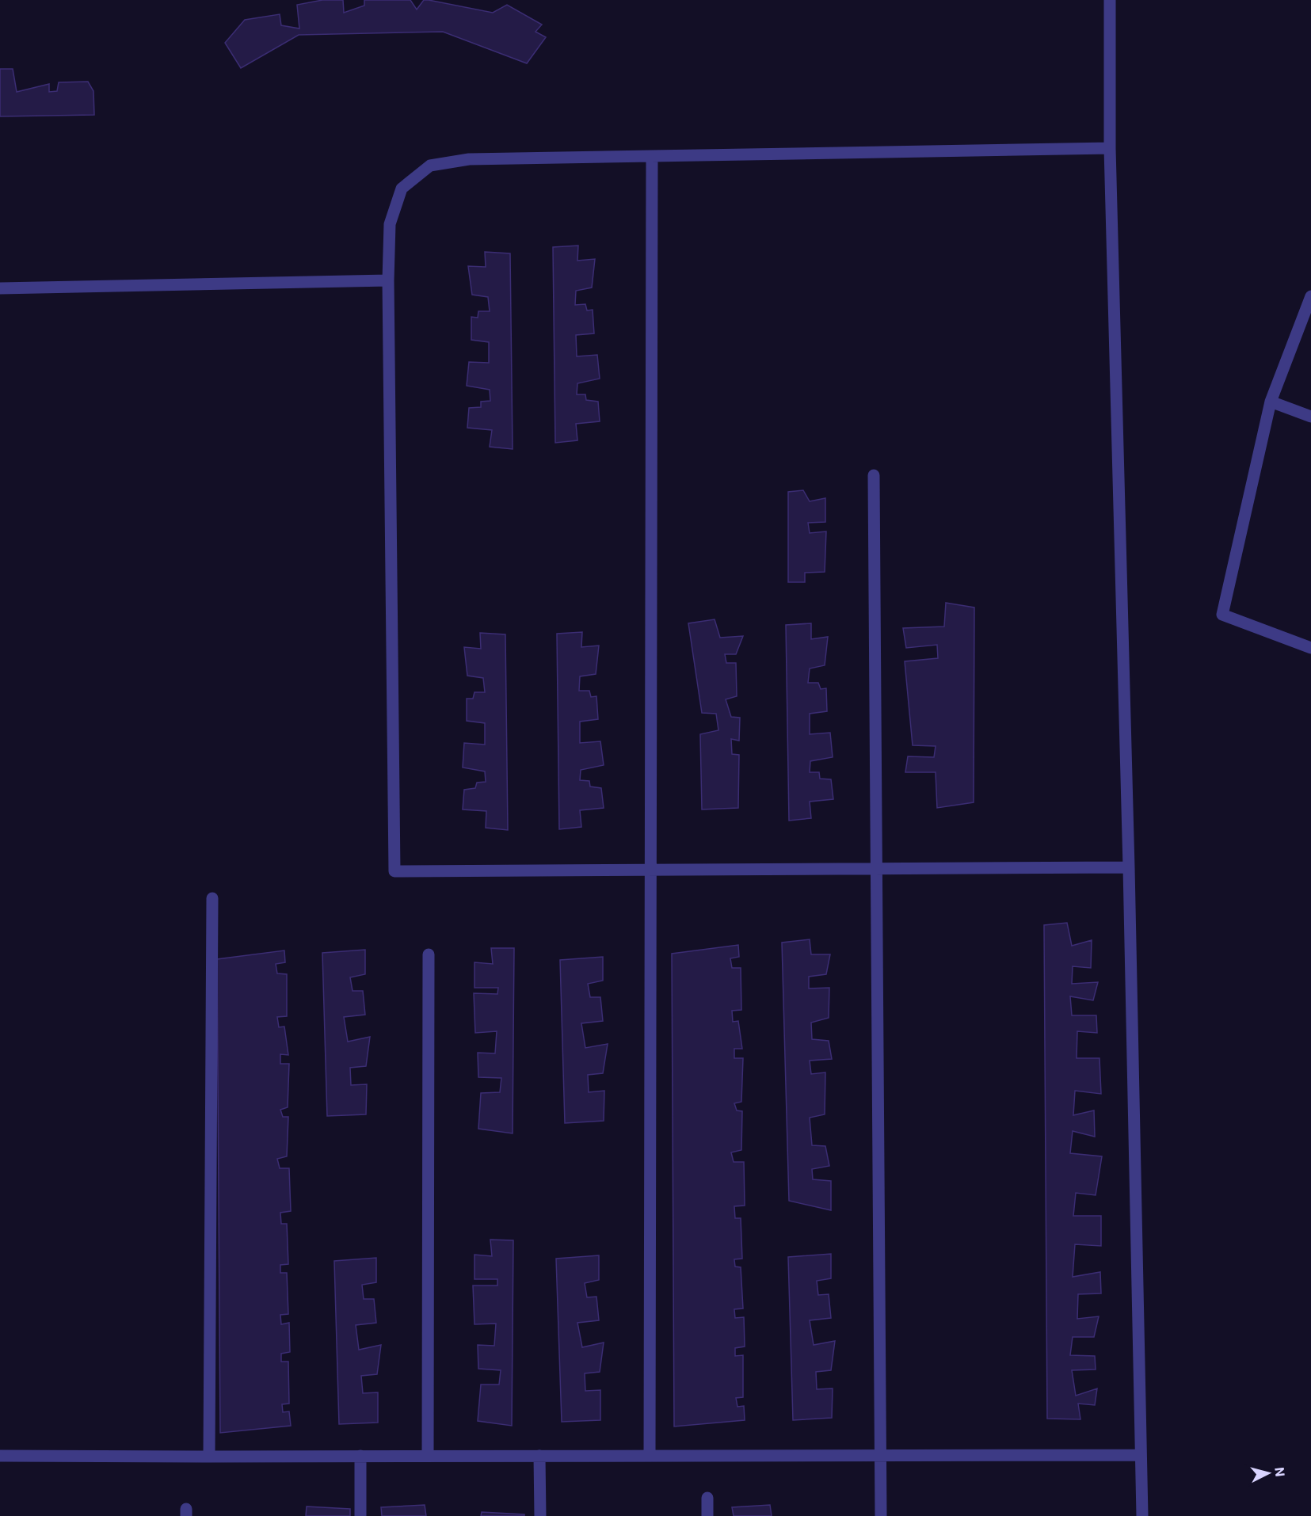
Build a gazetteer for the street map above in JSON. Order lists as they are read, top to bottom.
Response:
{
  "north": "right"
}
